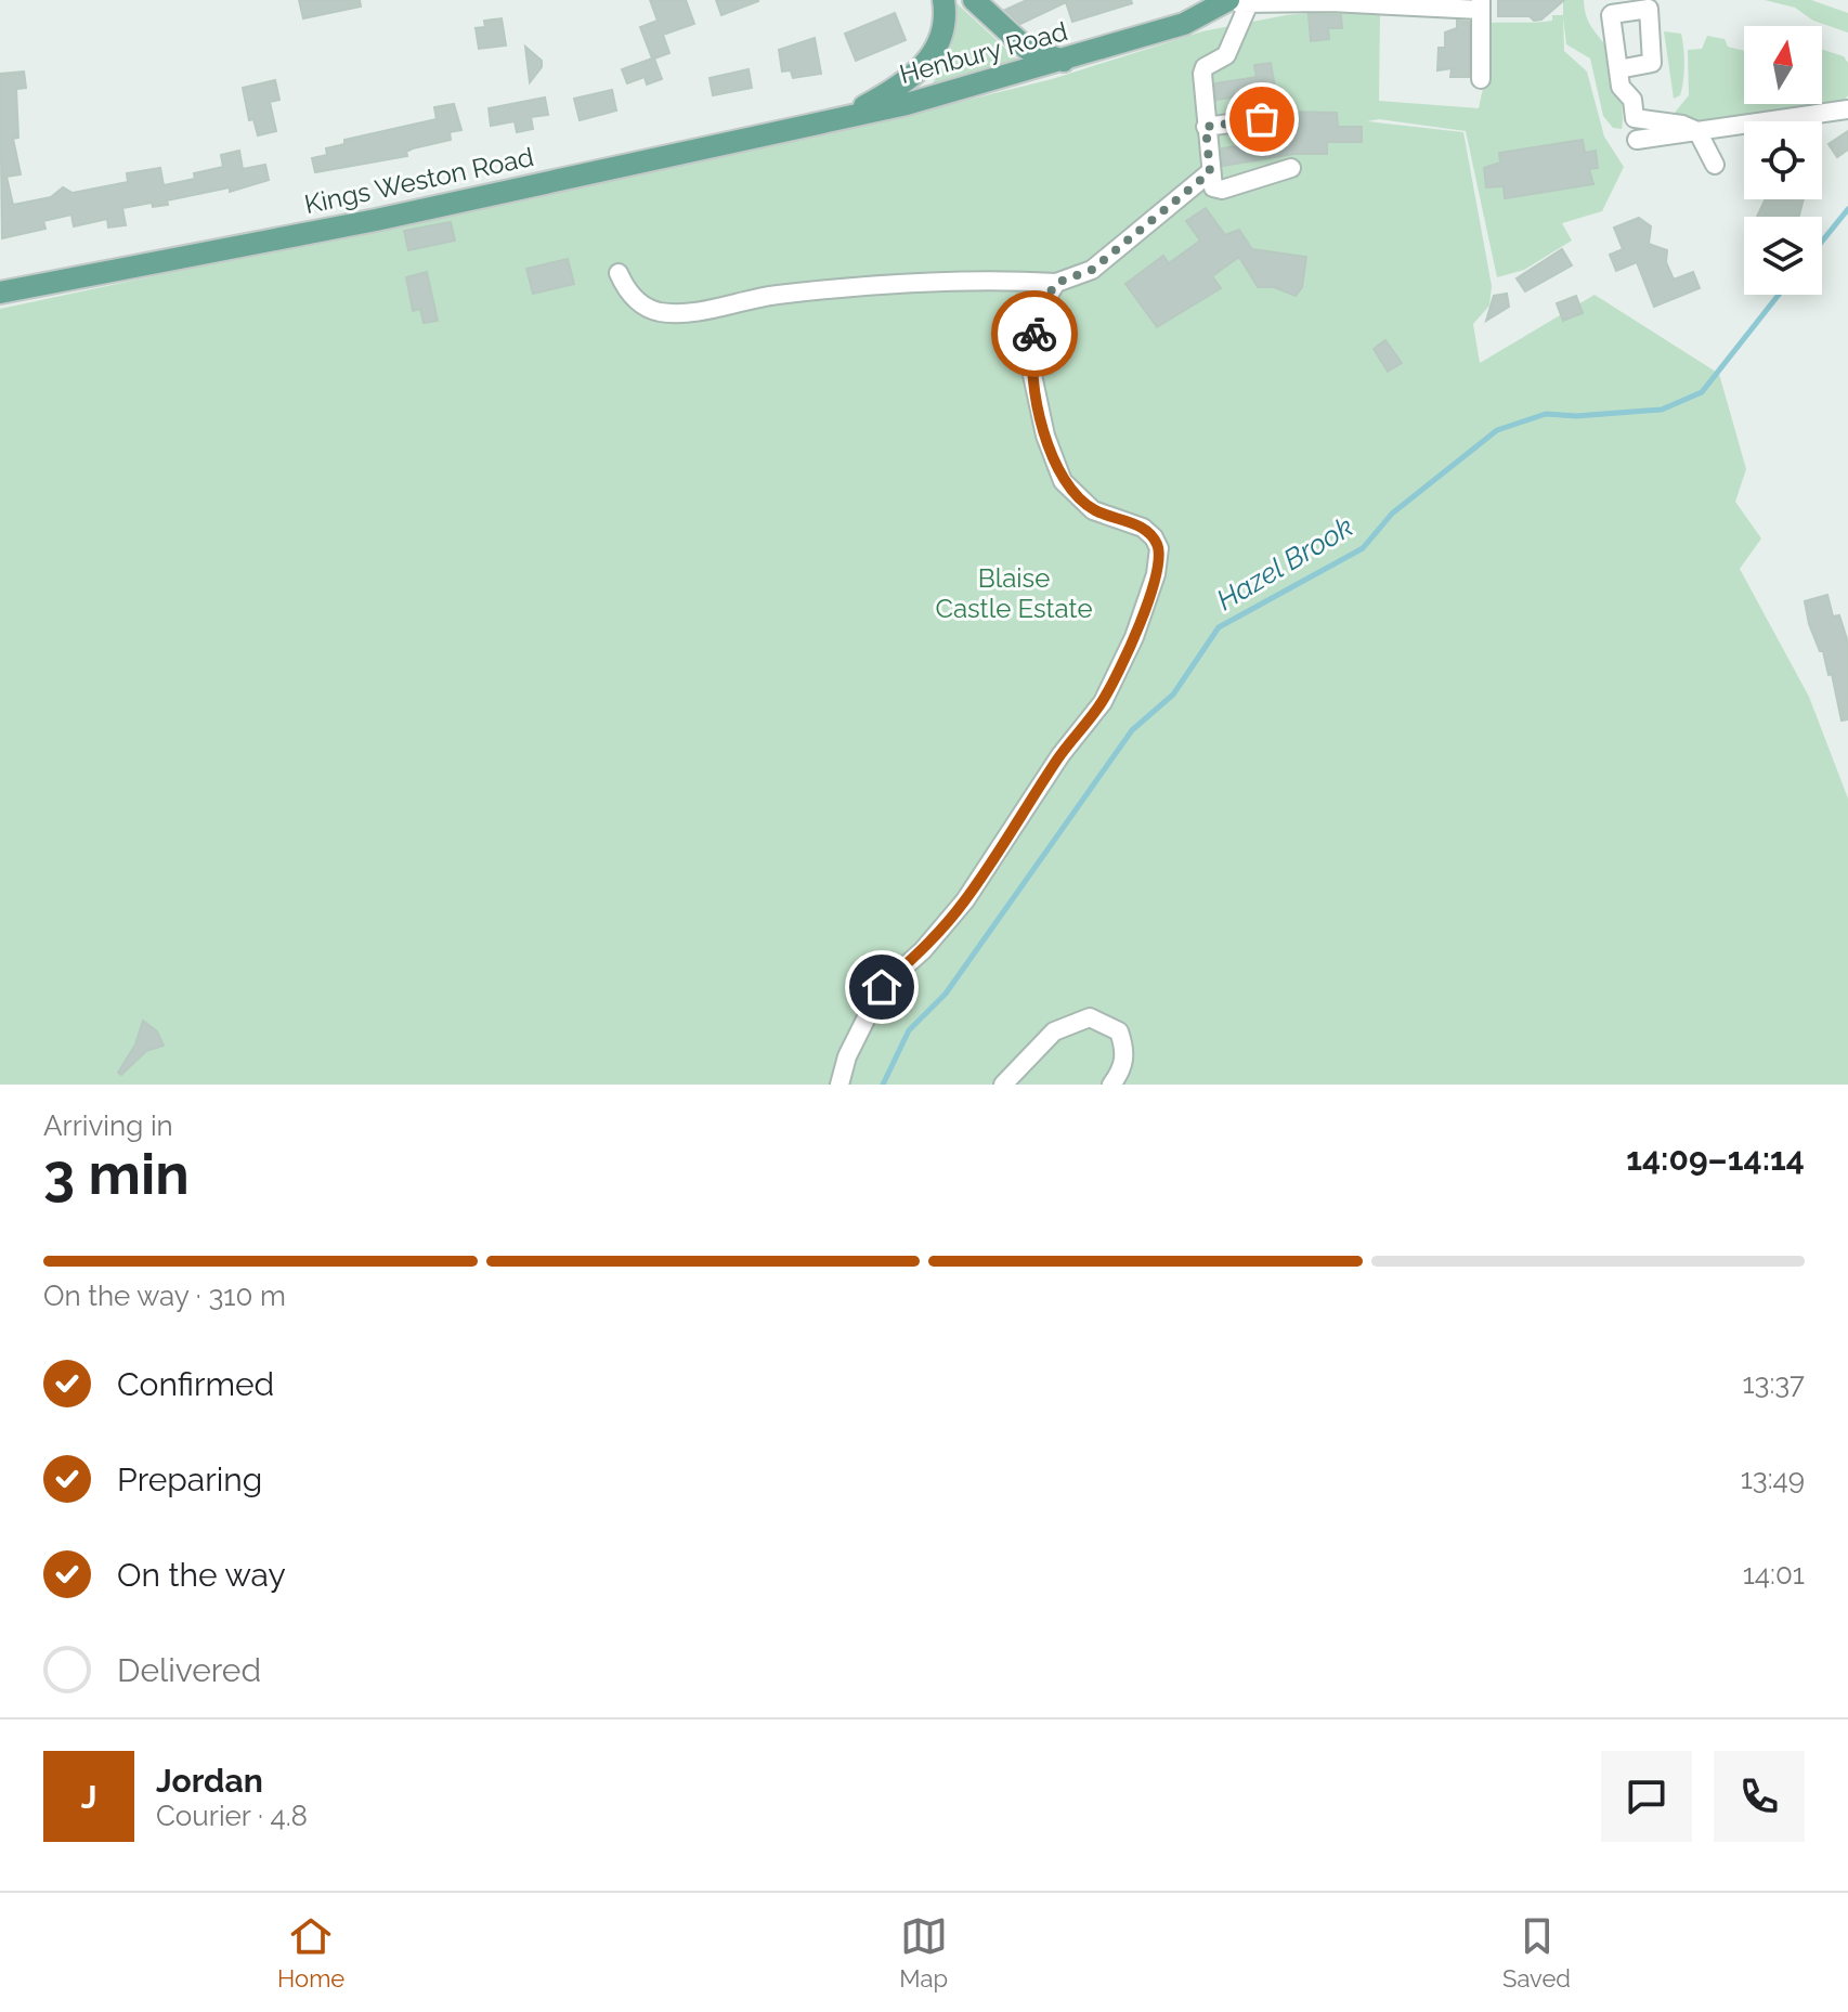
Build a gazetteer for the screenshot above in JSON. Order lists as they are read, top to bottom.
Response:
{
  "streets": {
    "main road": ["Henbury Road", "Kings Weston Road"]
  },
  "crossings": [
    ["Henbury Road", "Kings Weston Road"]
  ],
  "water": ["Hazel Brook"],
  "parks": ["Blaise Castle Estate"],
  "north": "top",
  "page": {
    "heading": ["3 min", "Arriving in", "14:09–14:14"],
    "panel": ["Jordan", "Courier · 4.8"],
    "bar": "On the way · 310 m",
    "list": [
      ["Confirmed", "13:37"],
      ["Preparing", "13:49"],
      ["On the way", "14:01"],
      "Delivered"
    ],
    "round": "J",
    "tabs": ["Home", "Map", "Saved"]
  }
}
